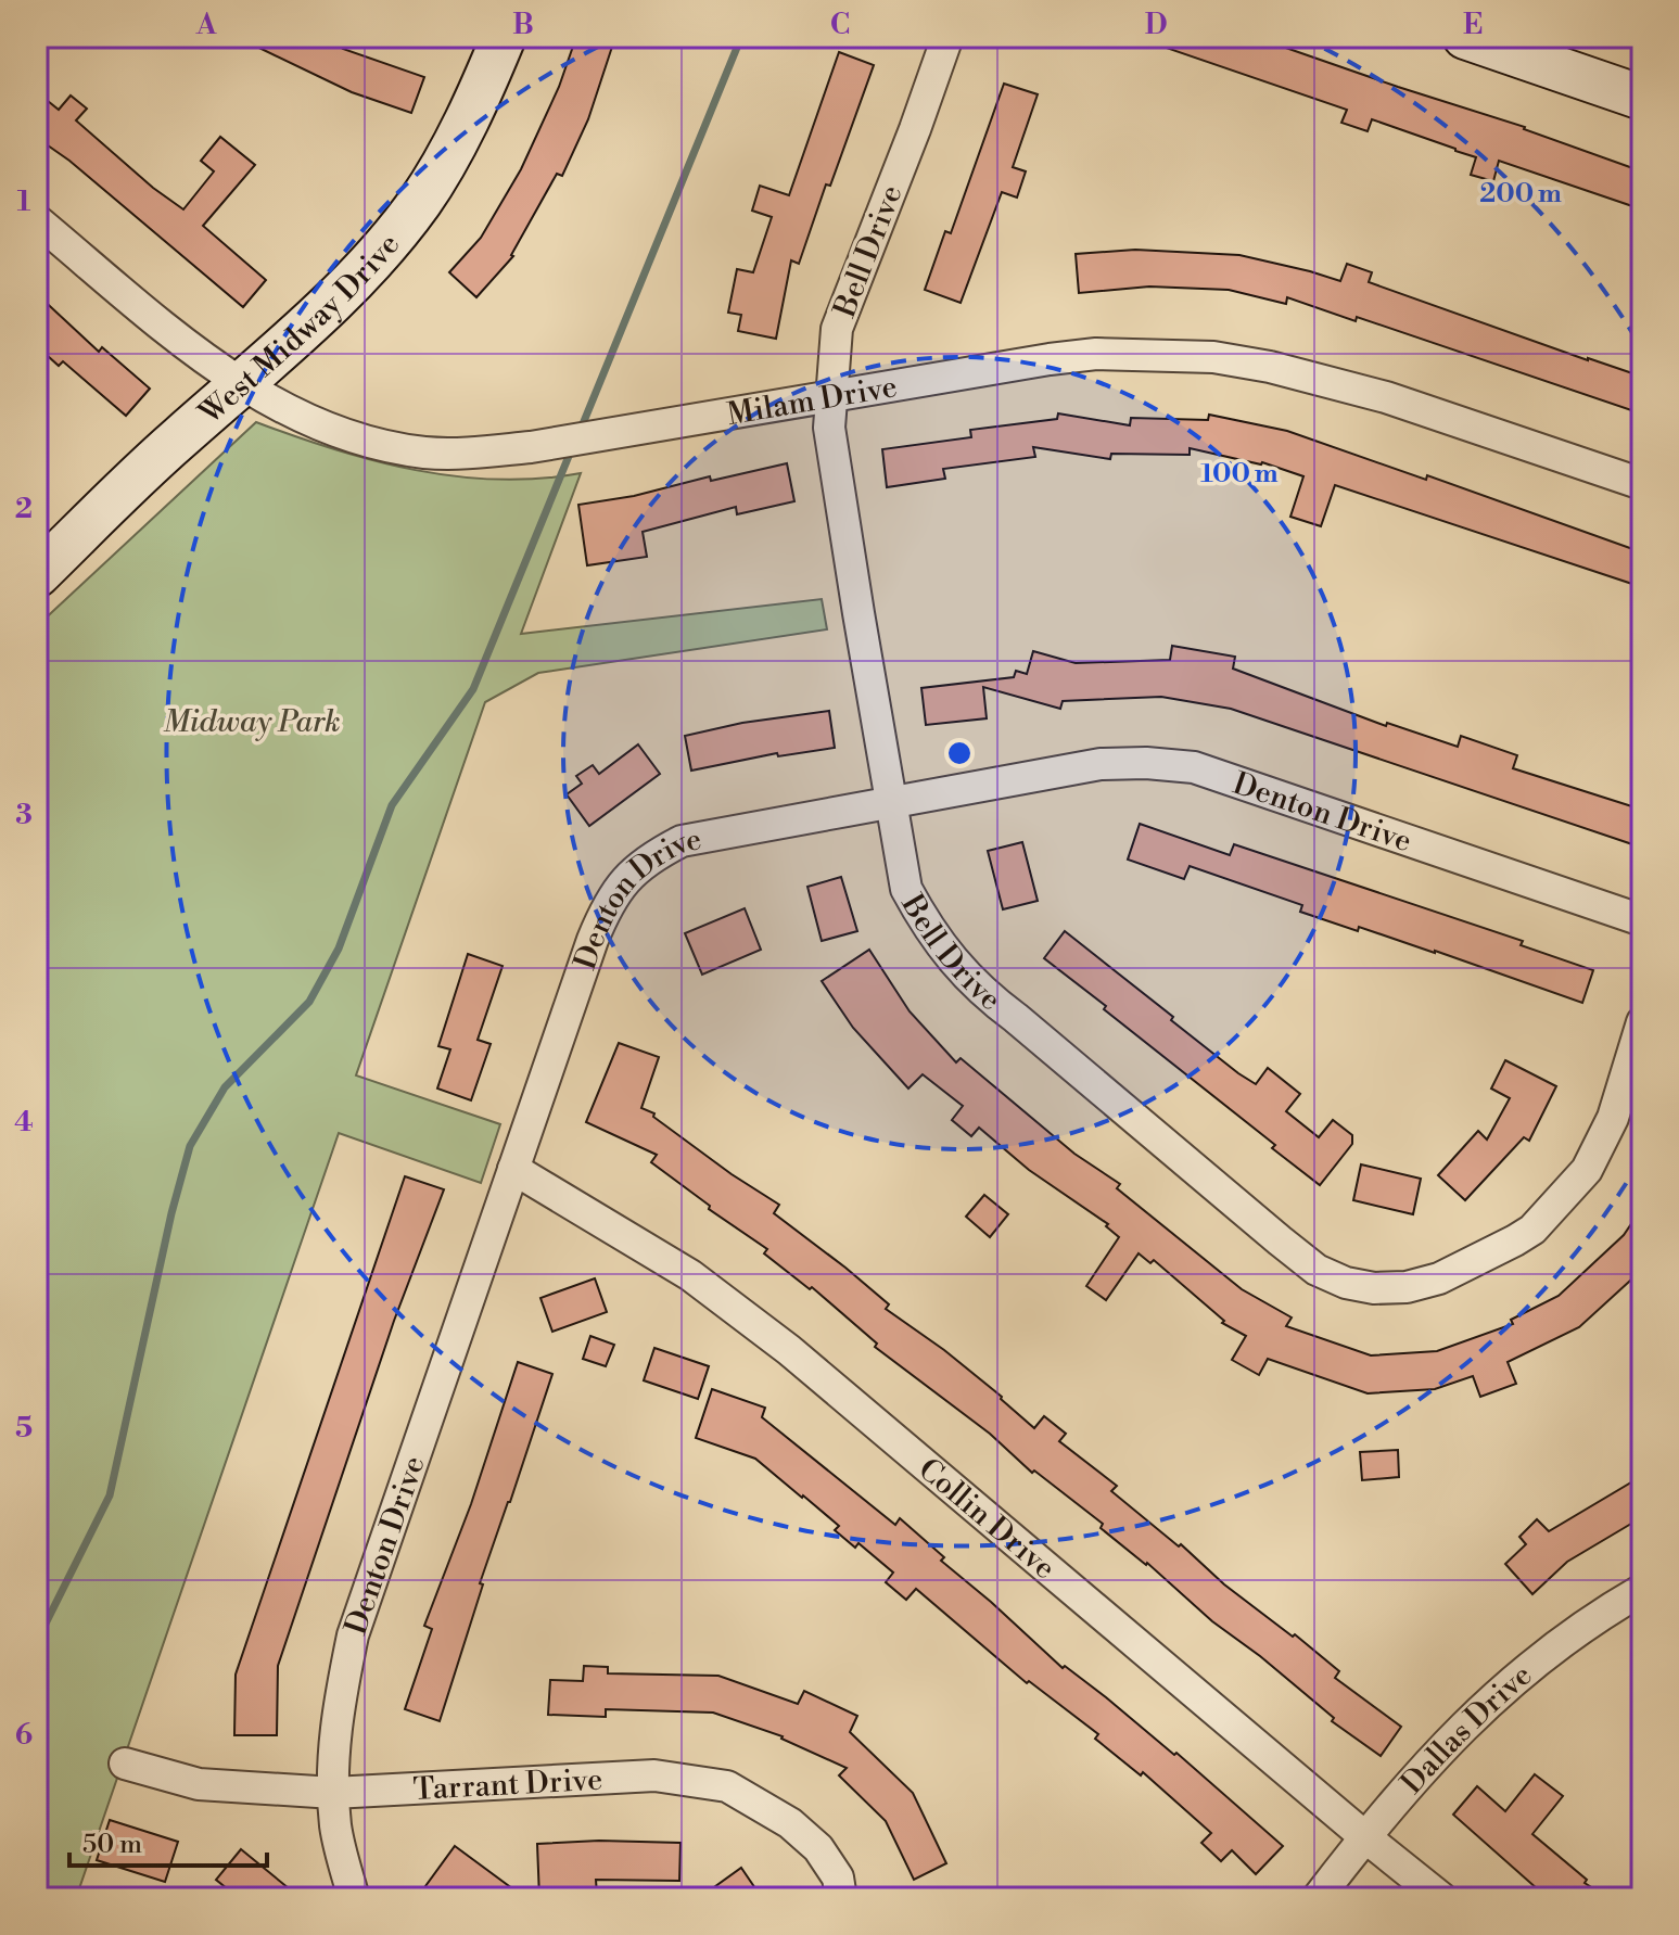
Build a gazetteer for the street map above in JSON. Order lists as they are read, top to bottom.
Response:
{
  "streets": {
    "street": [
      "Bell Drive",
      "West Midway Drive",
      "Milam Drive",
      "Denton Drive",
      "Collin Drive",
      "Dallas Drive",
      "Tarrant Drive"
    ]
  },
  "crossings": [
    ["Bell Drive", "Milam Drive"],
    ["Bell Drive", "Denton Drive"],
    ["West Midway Drive", "Milam Drive"],
    ["Denton Drive", "Collin Drive"],
    ["Denton Drive", "Tarrant Drive"],
    ["Collin Drive", "Dallas Drive"]
  ],
  "parks": ["Midway Park"],
  "scale_bar": "50 m",
  "grid": {
    "columns": [
      "A",
      "B",
      "C",
      "D",
      "E"
    ],
    "rows": [
      "1",
      "2",
      "3",
      "4",
      "5",
      "6"
    ]
  },
  "rings": ["200 m", "100 m"]
}
